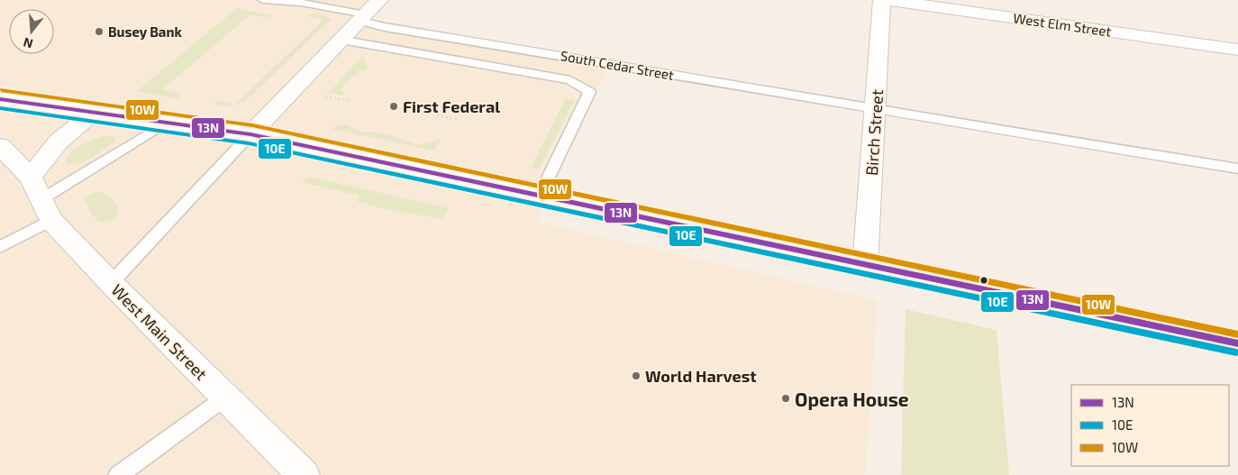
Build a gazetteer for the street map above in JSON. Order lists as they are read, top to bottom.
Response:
{
  "streets": {
    "street": ["West Elm Street", "Birch Street", "West Main Street"],
    "lane": ["South Cedar Street"]
  },
  "crossings": [
    ["South Cedar Street", "Birch Street"]
  ],
  "places": [
    "Busey Bank",
    "First Federal",
    "World Harvest",
    "Opera House"
  ],
  "lines": ["transit line 10W", "transit line 13N", "transit line 10E"],
  "legend": ["13N", "10E", "10W"],
  "north": "bottom"
}
